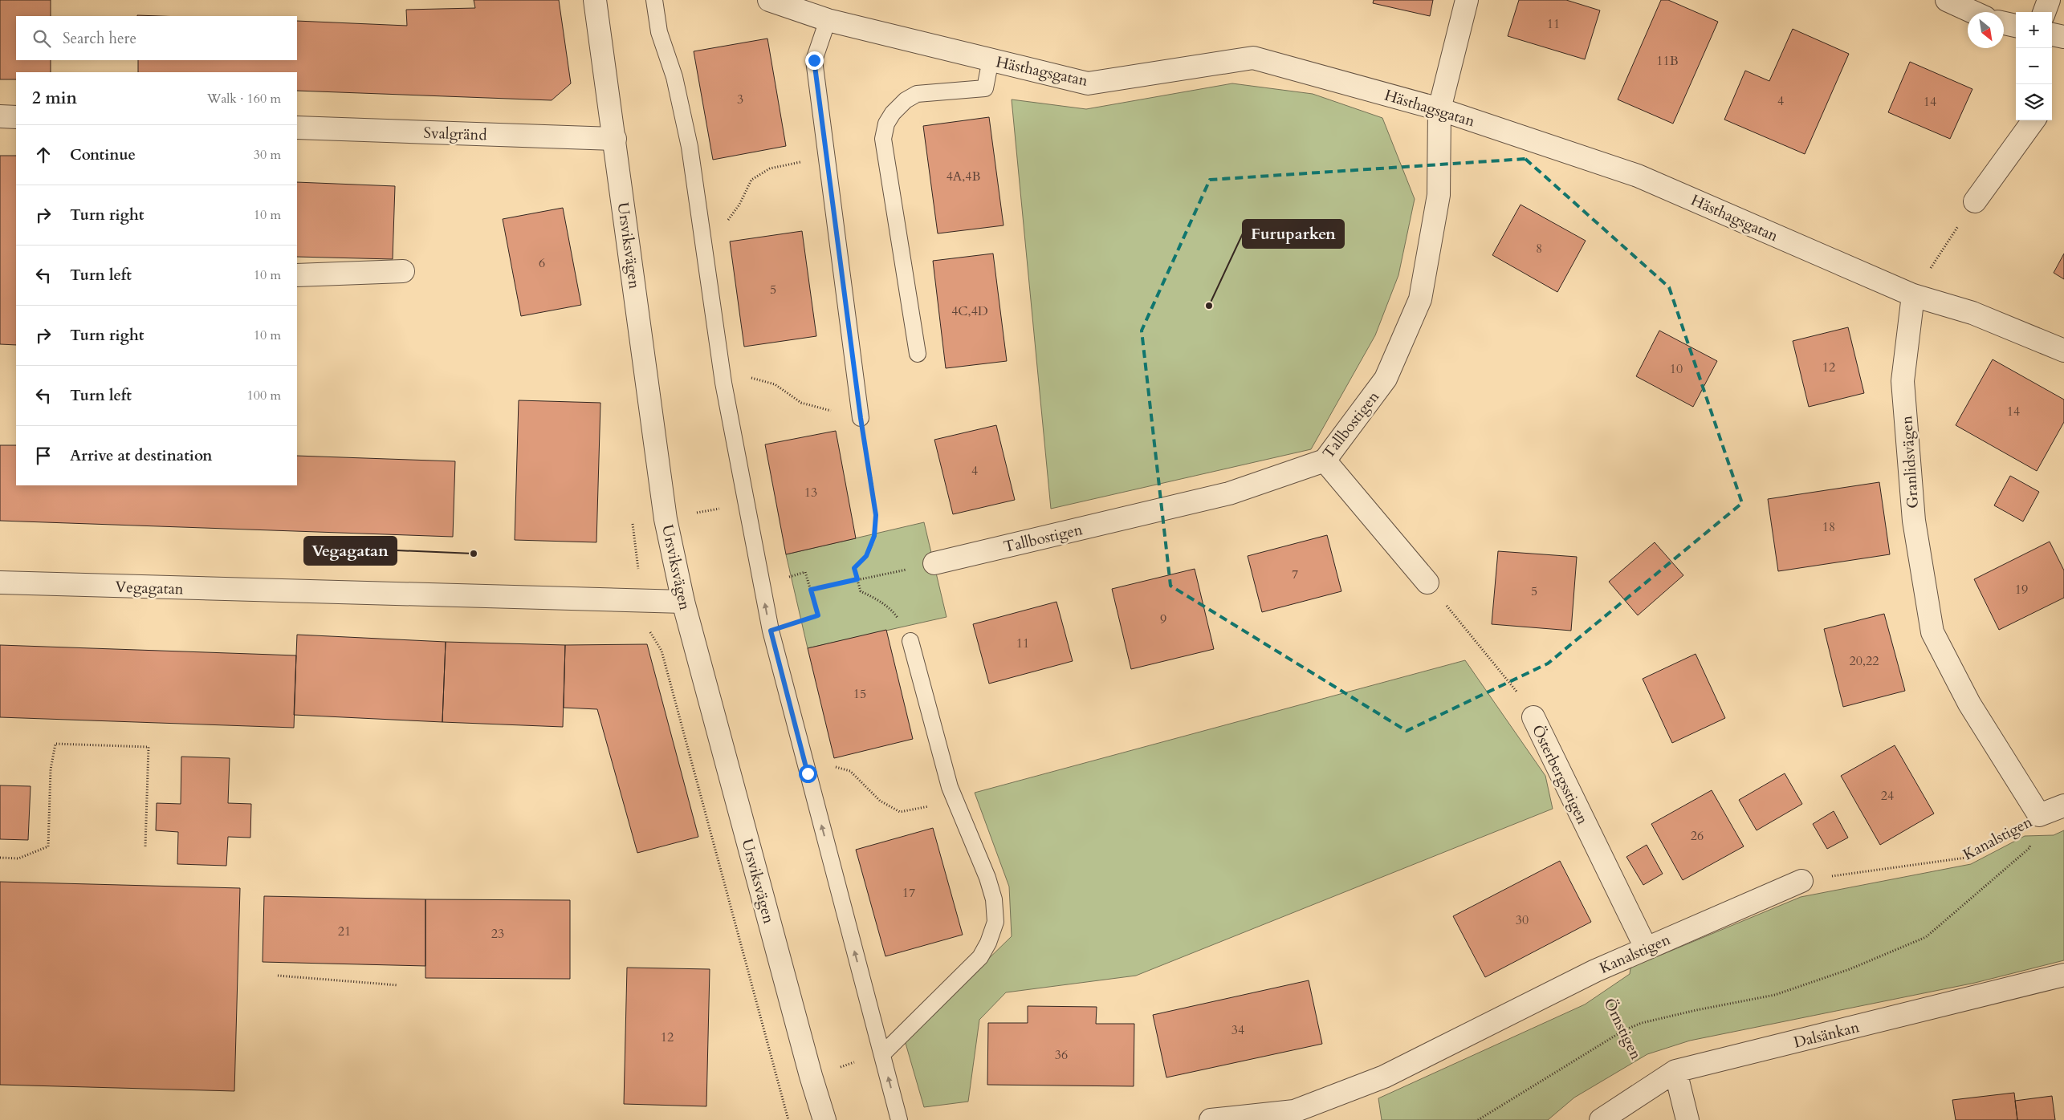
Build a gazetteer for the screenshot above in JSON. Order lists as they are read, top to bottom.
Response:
{
  "streets": {
    "street": [
      "Hästhagsgatan",
      "Svalgränd",
      "Ursviksvägen",
      "Tallbostigen",
      "Granlidsvägen",
      "Vegagatan",
      "Österbergsstigen",
      "Kanalstigen",
      "Dalsänkan"
    ],
    "path": ["Örnstigen"]
  },
  "crossings": [
    ["Hästhagsgatan", "Tallbostigen"],
    ["Hästhagsgatan", "Granlidsvägen"],
    ["Svalgränd", "Ursviksvägen"],
    ["Ursviksvägen", "Vegagatan"],
    ["Granlidsvägen", "Kanalstigen"],
    ["Österbergsstigen", "Kanalstigen"],
    ["Kanalstigen", "Örnstigen"],
    ["Örnstigen", "Dalsänkan"]
  ],
  "places": ["Furuparken", "Vegagatan"],
  "house_numbers": [
    "11",
    "11B",
    "3",
    "4",
    "14",
    "4A,4B",
    "8",
    "6",
    "5",
    "4C,4D",
    "12",
    "10",
    "14",
    "4",
    "13",
    "18",
    "7",
    "19",
    "5",
    "9",
    "11",
    "20,22",
    "15",
    "24",
    "26",
    "17",
    "30",
    "21",
    "23",
    "34",
    "12",
    "36"
  ],
  "north": "bottom right",
  "page": {
    "map_buttons": ["+", "−"],
    "search": "Search here",
    "heading": ["2 min", "Walk · 160 m"],
    "list": [
      ["Continue", "30 m"],
      ["Turn right", "10 m"],
      ["Turn left", "10 m"],
      ["Turn right", "10 m"],
      ["Turn left", "100 m"],
      "Arrive at destination"
    ]
  }
}
